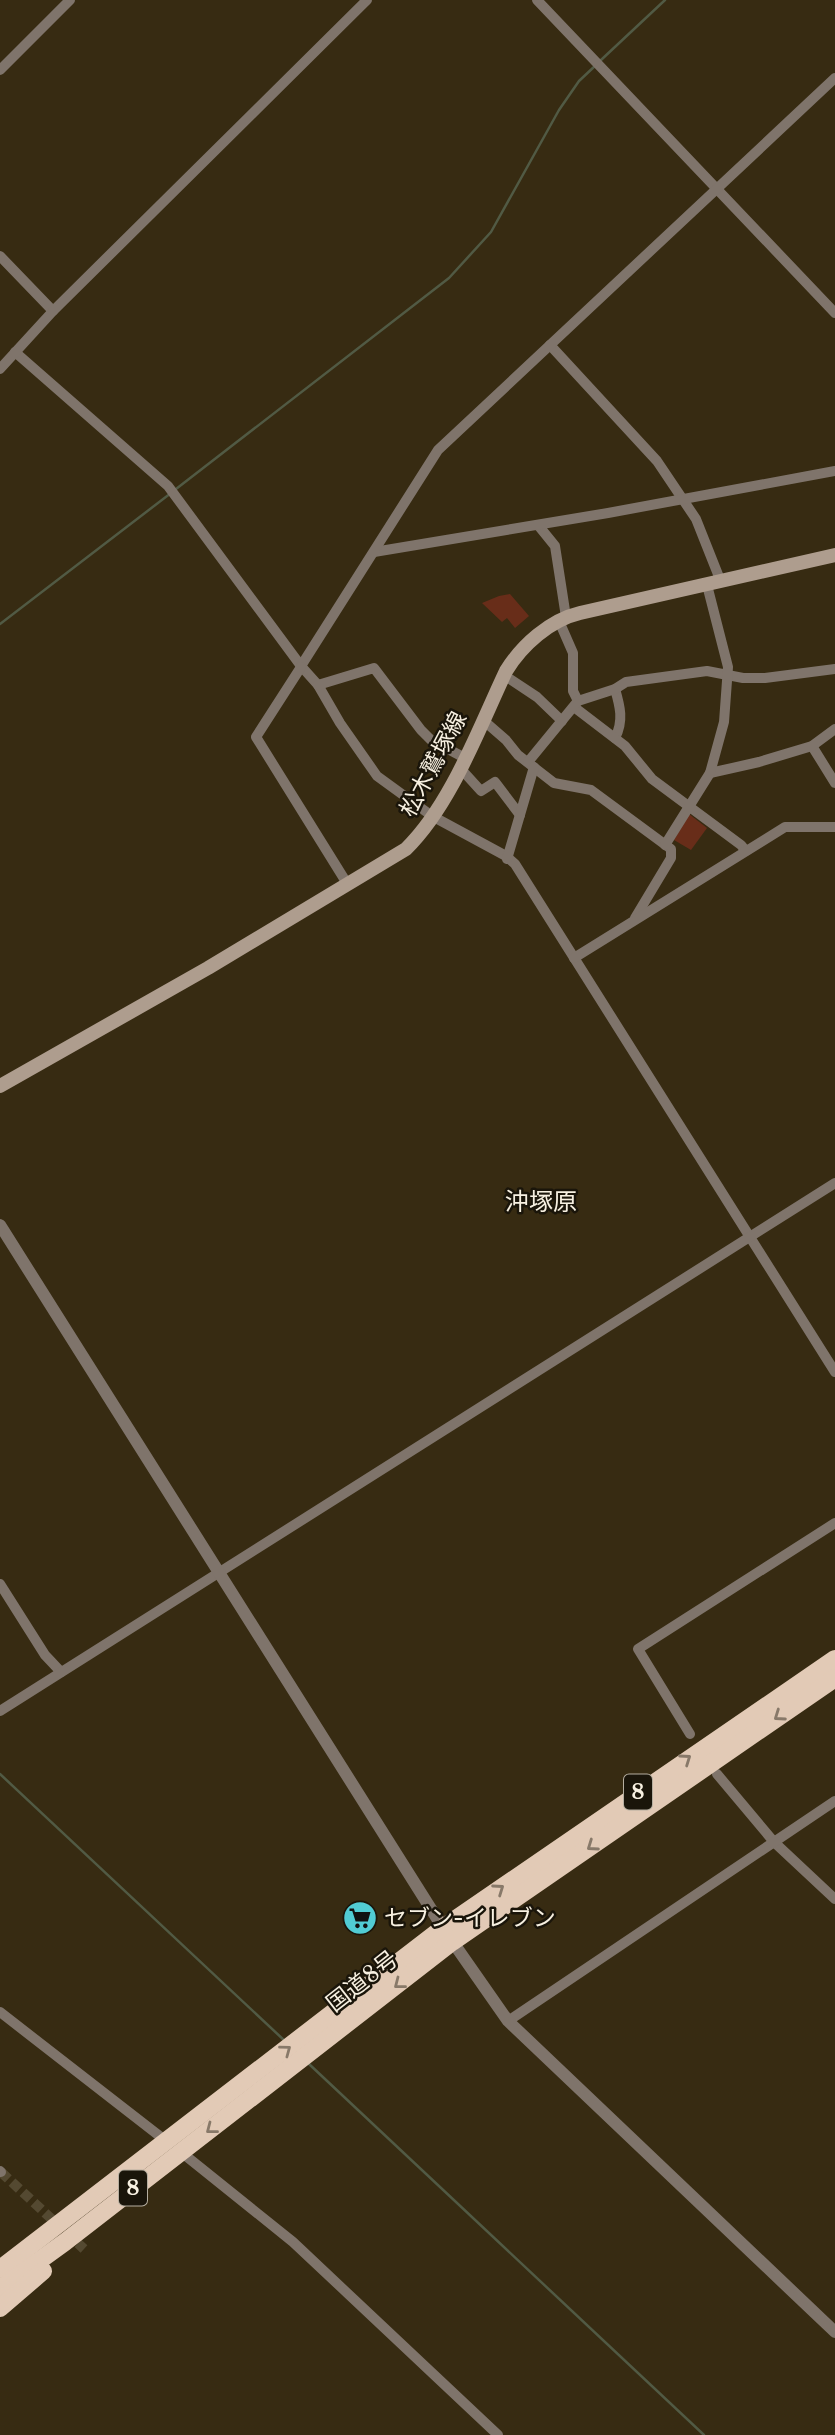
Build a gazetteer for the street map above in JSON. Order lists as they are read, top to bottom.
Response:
{
  "streets": {
    "highway": ["8", "国道8号"],
    "main road": ["松木鷲塚線"]
  },
  "crossings": [
    ["8", "国道8号"]
  ],
  "districts": ["沖塚原"],
  "places": {
    "supermarket": ["セブン-イレブン"]
  }
}
